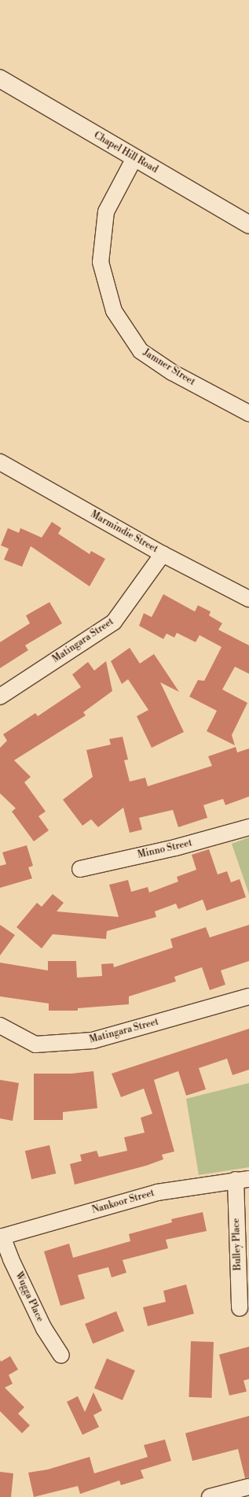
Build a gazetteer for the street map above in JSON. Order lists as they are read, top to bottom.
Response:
{
  "streets": {
    "main road": ["Chapel Hill Road"],
    "street": [
      "Jamner Street",
      "Marmindie Street",
      "Matingara Street",
      "Minno Street",
      "Nankoor Street",
      "Bulley Place",
      "Wugga Place"
    ]
  },
  "crossings": [
    ["Chapel Hill Road", "Jamner Street"],
    ["Marmindie Street", "Matingara Street"],
    ["Nankoor Street", "Bulley Place"],
    ["Nankoor Street", "Wugga Place"]
  ]
}
